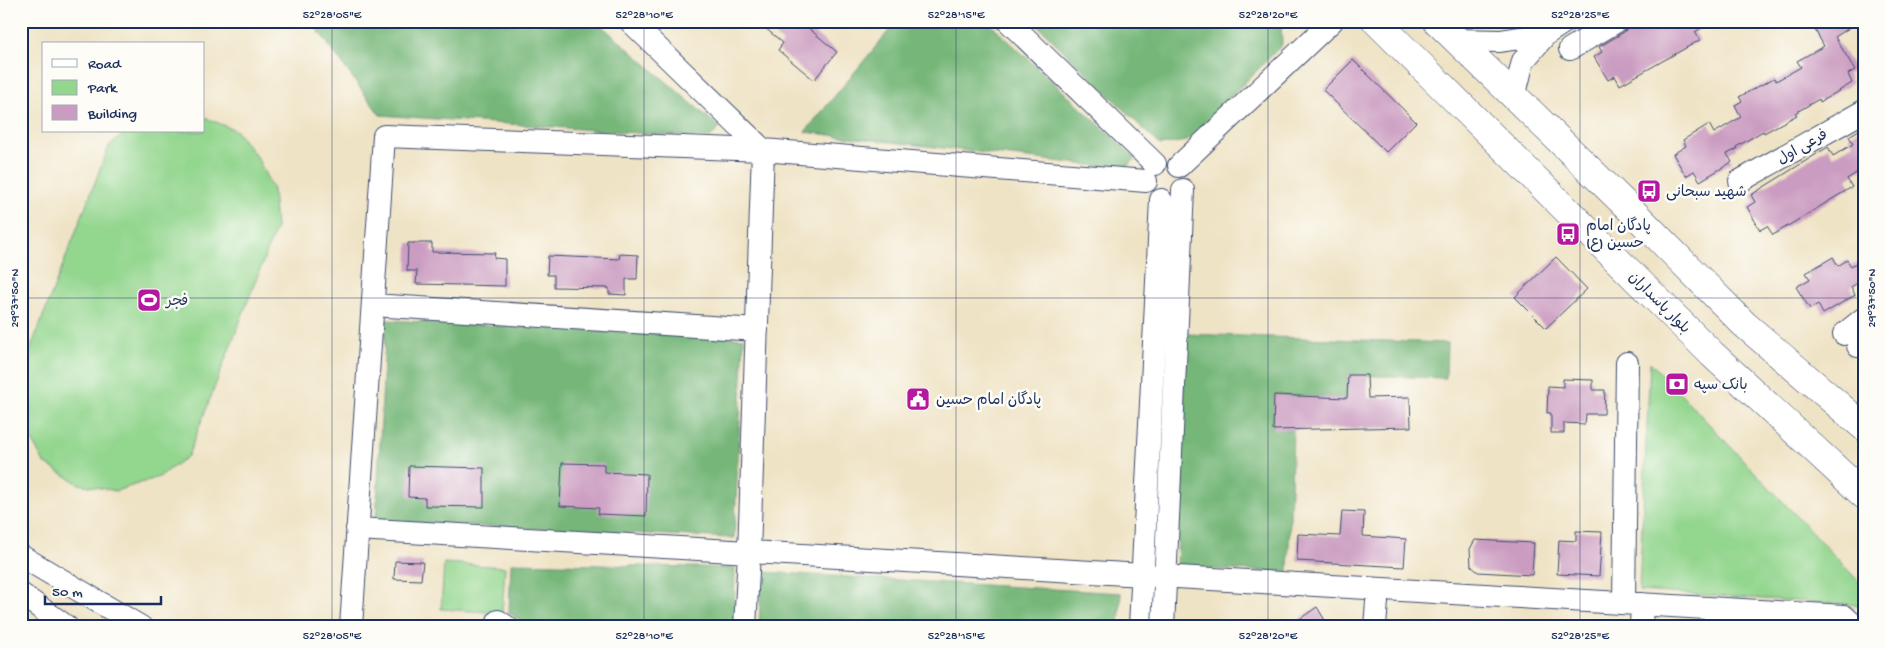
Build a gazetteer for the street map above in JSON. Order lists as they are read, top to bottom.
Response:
{
  "streets": {
    "main road": ["بلوار پاسداران"],
    "street": ["فرعی اول"]
  },
  "places": {
    "bus stop": ["شهید سبحانی", "پادگان امام حسین (ع)"],
    "sports": ["فجر"],
    "bank": ["بانک سپه"],
    "public building": ["پادگان امام حسین"]
  },
  "legend": ["Road", "Park", "Building"],
  "scale_bar": "50 m",
  "coordinates": [
    "52°28'05\"E",
    "52°28'10\"E",
    "52°28'15\"E",
    "52°28'20\"E",
    "52°28'25\"E",
    "29°37'50\"N"
  ]
}
